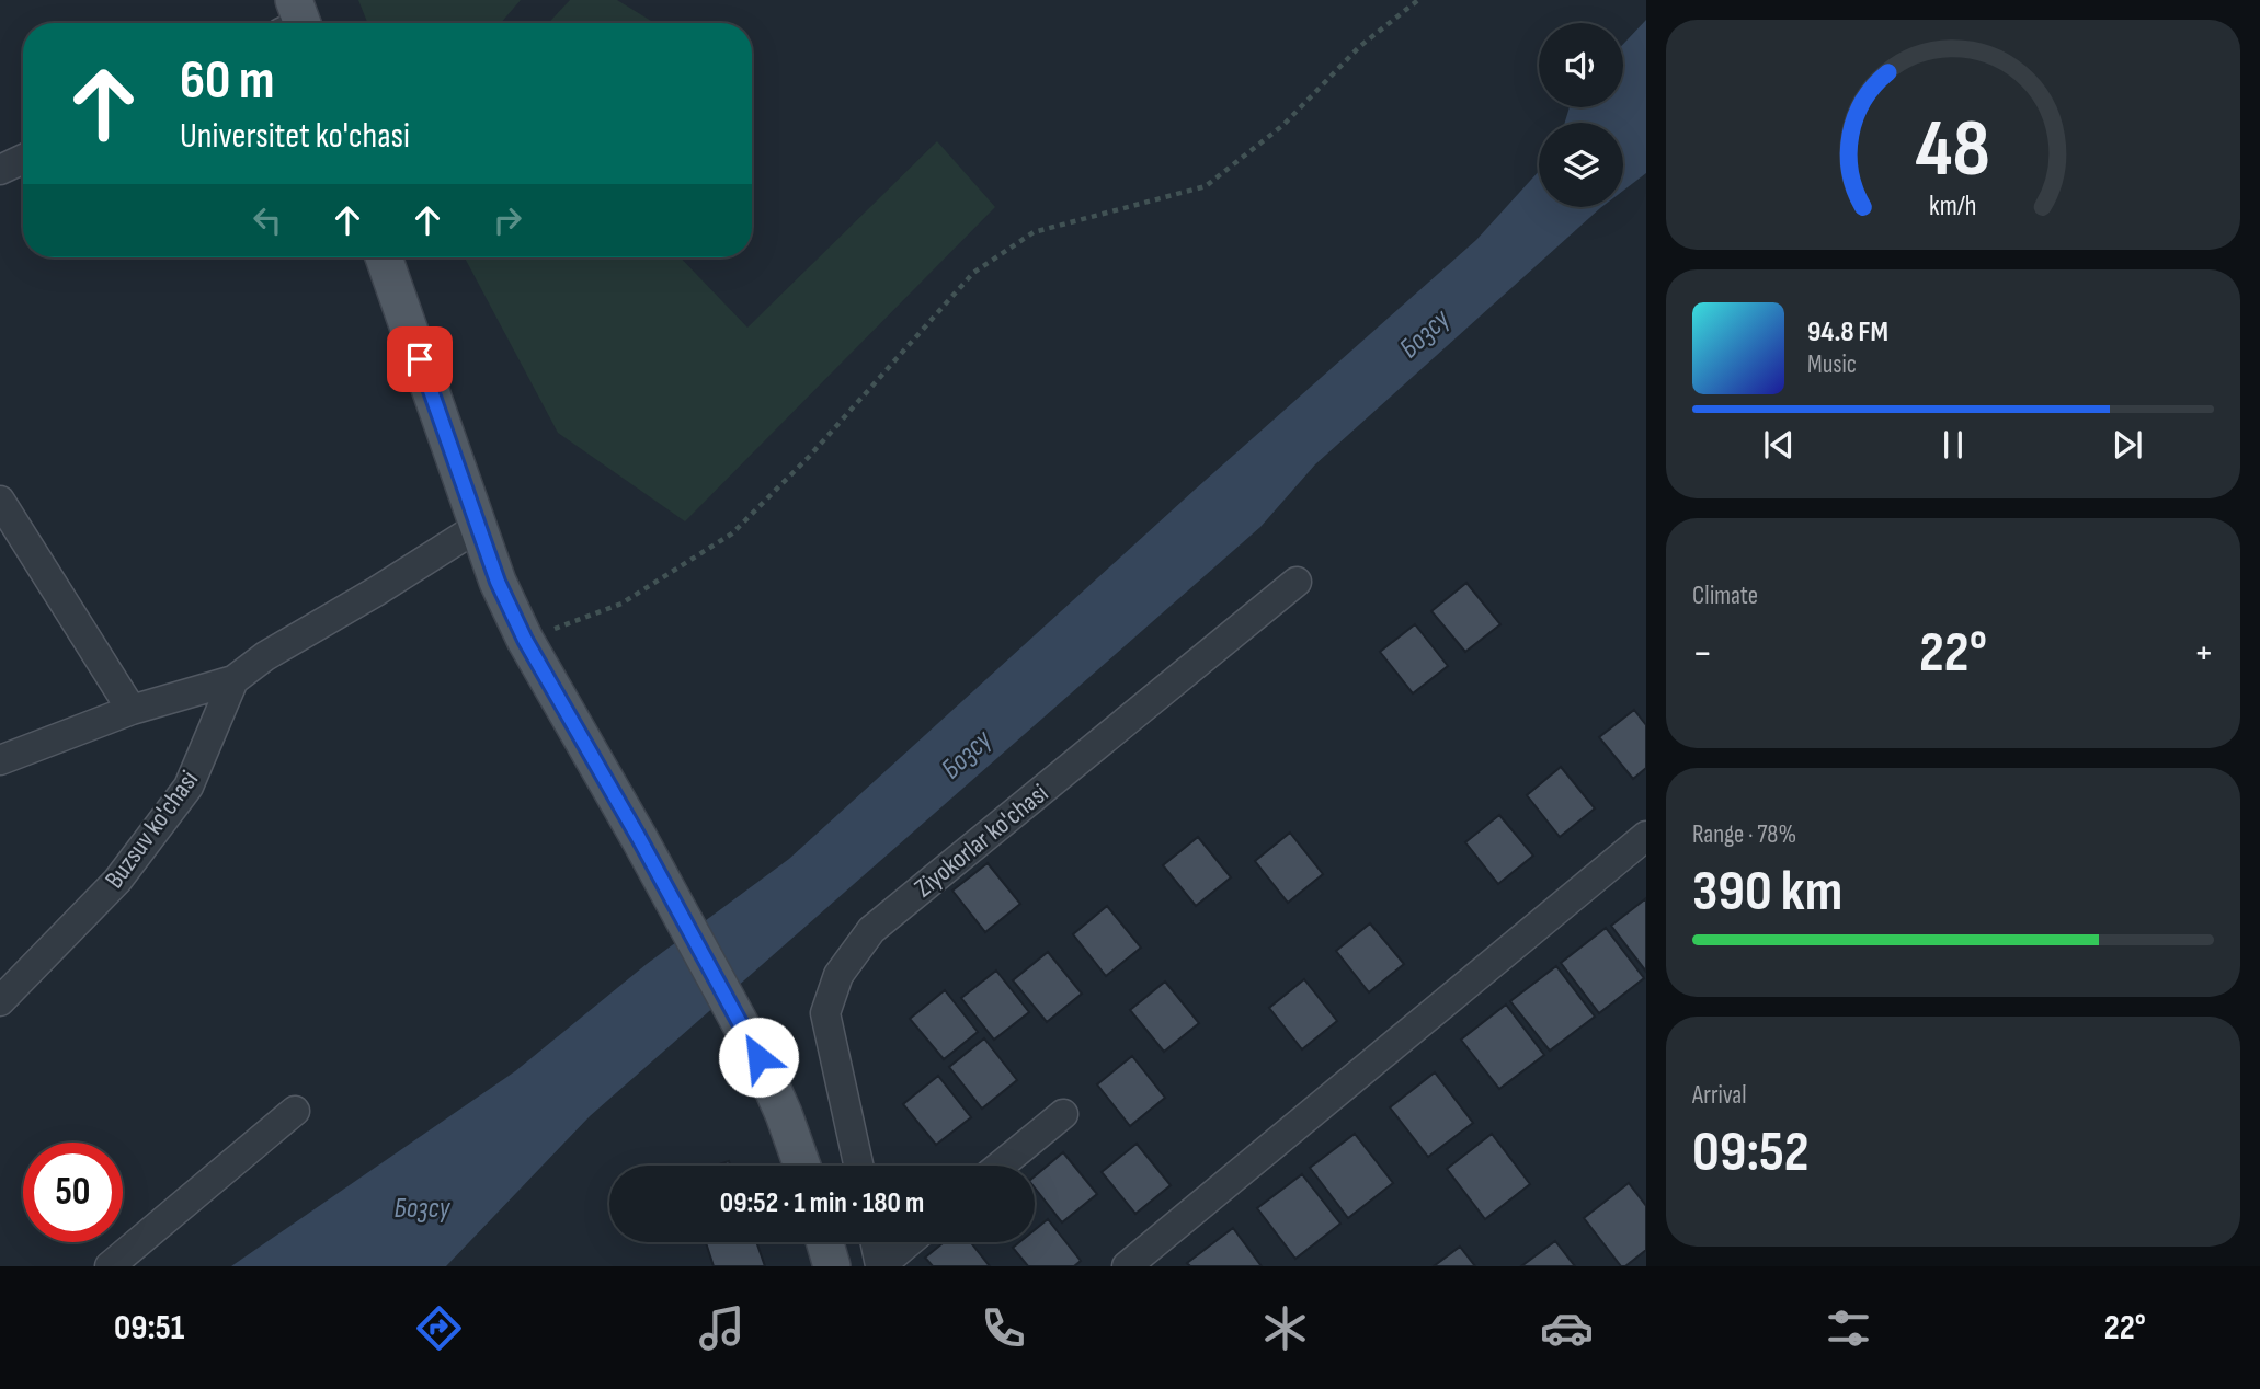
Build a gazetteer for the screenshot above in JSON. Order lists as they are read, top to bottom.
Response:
{
  "streets": {
    "street": ["Buzsuv ko'chasi", "Ziyokorlar ko'chasi"]
  },
  "water": ["Бозсу"],
  "page": {
    "turn": ["60 m", "Universitet ko'chasi"],
    "song": ["94.8 FM", "Music"],
    "tile": [
      "Climate",
      ["Range · 78%", "390 km"],
      ["Arrival", "09:52"]
    ],
    "heat": ["−", "22°", "+"],
    "limit": "50",
    "trip": "09:52 · 1 min · 180 m",
    "tabs": ["09:51", "22°"],
    "gauge": ["48", "km/h"]
  }
}
